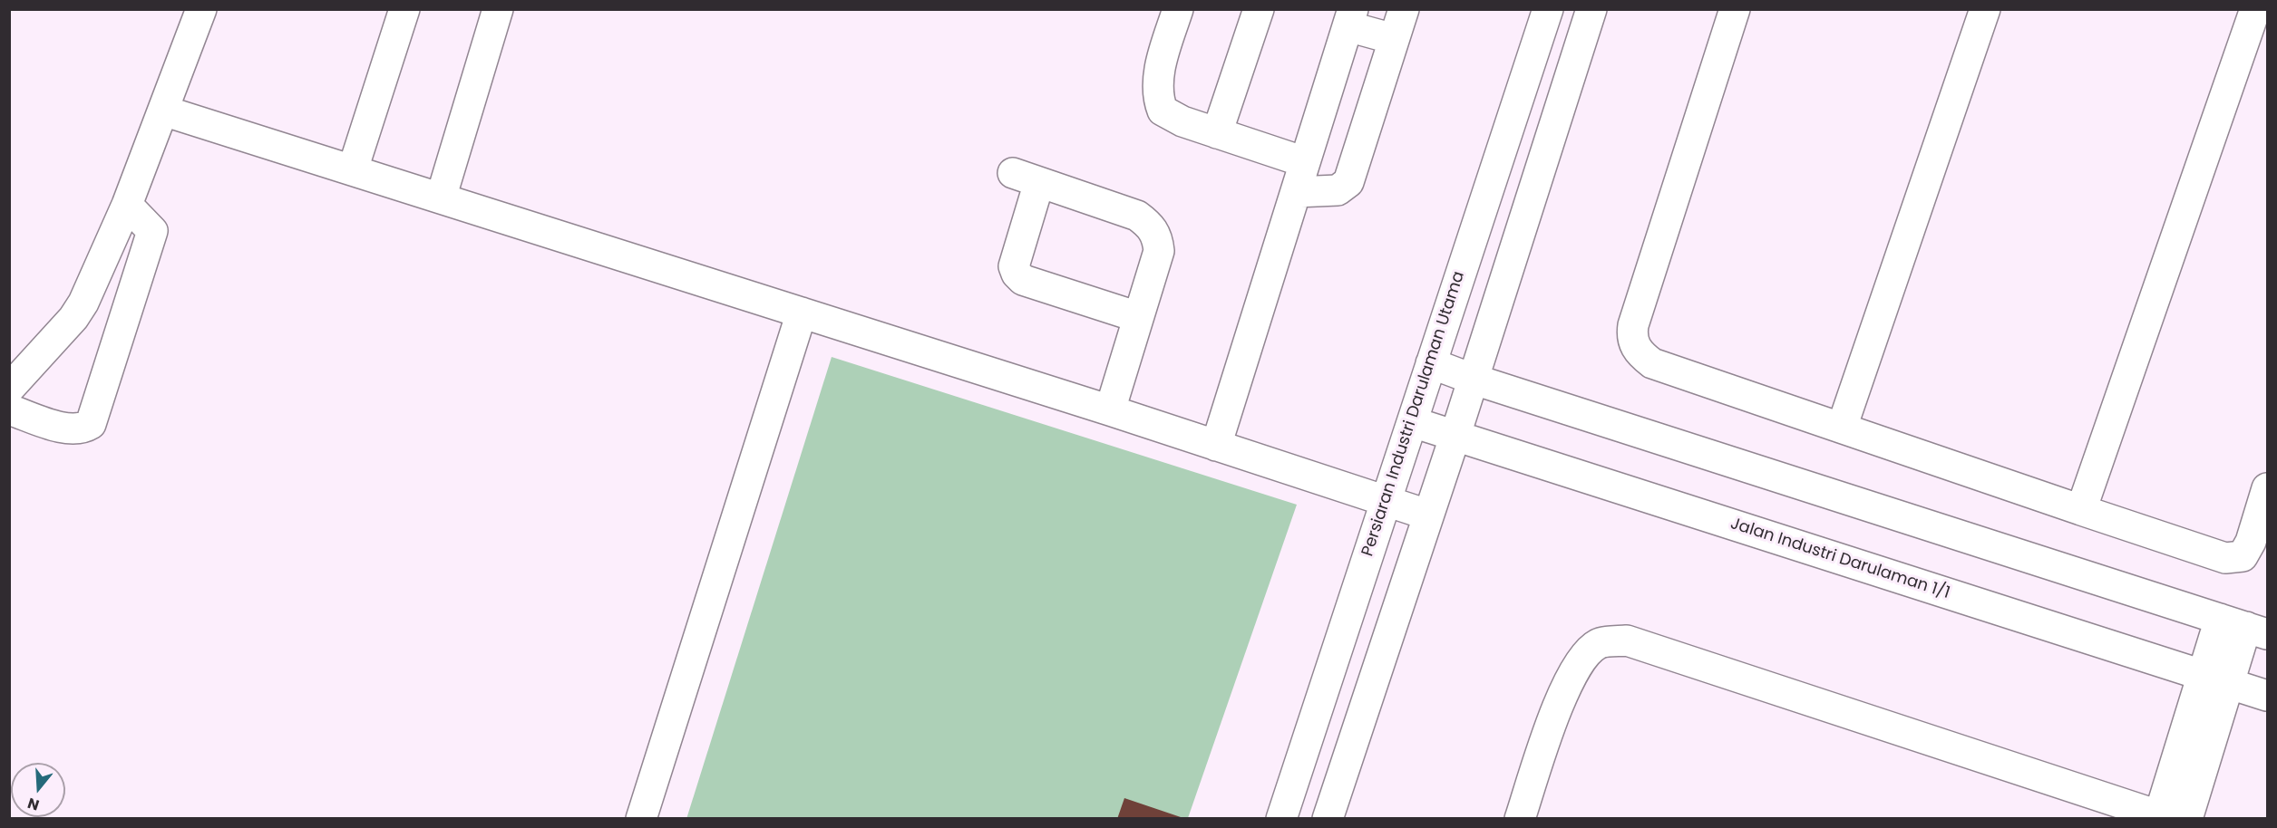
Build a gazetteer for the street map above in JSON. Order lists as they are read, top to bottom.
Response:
{
  "streets": {
    "street": ["Persiaran Industri Darulaman Utama", "Jalan Industri Darulaman 1/1"]
  },
  "crossings": [
    ["Persiaran Industri Darulaman Utama", "Jalan Industri Darulaman 1/1"]
  ],
  "north": "bottom"
}
